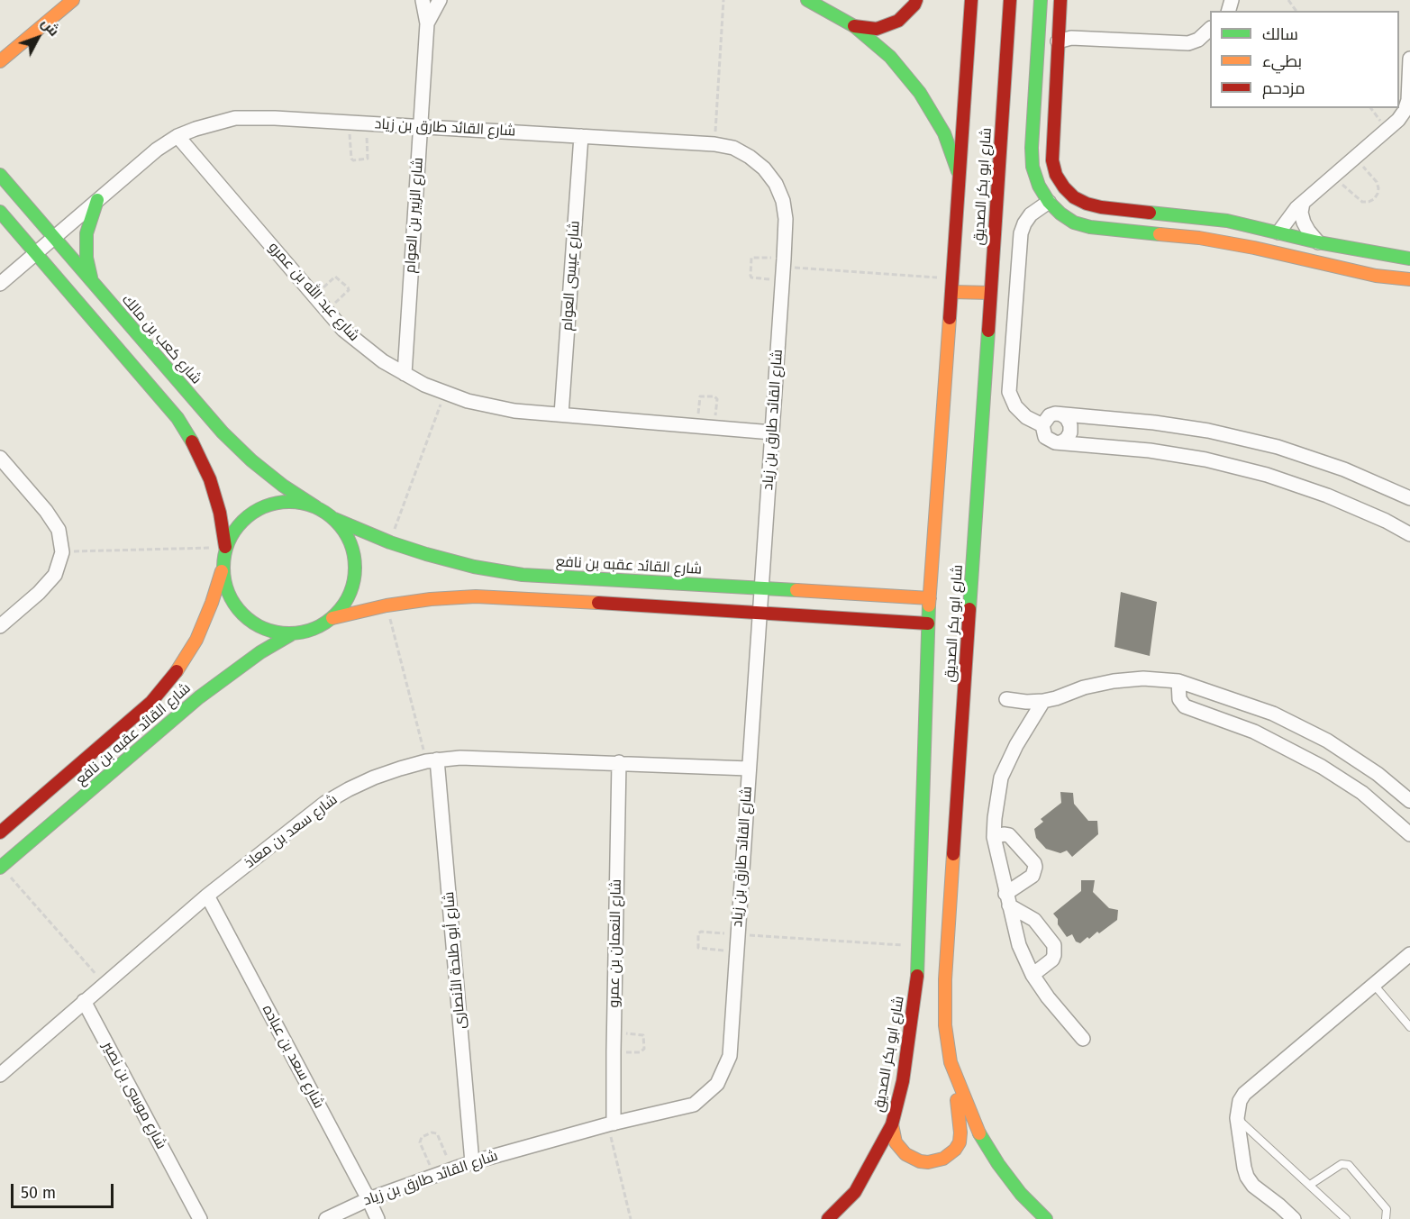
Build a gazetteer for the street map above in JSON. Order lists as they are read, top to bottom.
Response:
{
  "streets": {
    "street": [
      "شارع القائد طارق بن زياد",
      "شارع ابو بكر الصديق",
      "شارع الزبير بن العوام",
      "شارع عيسى العوام",
      "شارع عبد الله بن عمرو",
      "شارع كعب بن مالك",
      "شارع القائد عقبه بن نافع",
      "شارع سعد بن معاذ",
      "شارع النعمان بن عمرو",
      "شارع أبو طلحة الأنصارى",
      "شارع سعد بن عباده",
      "شارع موسى بن نصير"
    ]
  },
  "crossings": [
    ["شارع القائد طارق بن زياد", "شارع الزبير بن العوام"],
    ["شارع القائد طارق بن زياد", "شارع عيسى العوام"],
    ["شارع القائد طارق بن زياد", "شارع عبد الله بن عمرو"],
    ["شارع القائد طارق بن زياد", "شارع كعب بن مالك"],
    ["شارع القائد طارق بن زياد", "شارع القائد عقبه بن نافع"],
    ["شارع القائد طارق بن زياد", "شارع سعد بن معاذ"],
    ["شارع القائد طارق بن زياد", "شارع النعمان بن عمرو"],
    ["شارع القائد طارق بن زياد", "شارع أبو طلحة الأنصارى"],
    ["شارع القائد طارق بن زياد", "شارع سعد بن عباده"],
    ["شارع ابو بكر الصديق", "شارع القائد عقبه بن نافع"],
    ["شارع الزبير بن العوام", "شارع عبد الله بن عمرو"],
    ["شارع عيسى العوام", "شارع عبد الله بن عمرو"],
    ["شارع كعب بن مالك", "شارع القائد عقبه بن نافع"],
    ["شارع سعد بن معاذ", "شارع النعمان بن عمرو"],
    ["شارع سعد بن معاذ", "شارع أبو طلحة الأنصارى"],
    ["شارع سعد بن معاذ", "شارع سعد بن عباده"],
    ["شارع سعد بن معاذ", "شارع موسى بن نصير"]
  ],
  "legend": ["سالك", "بطيء", "مزدحم"],
  "scale_bar": "50 m",
  "north": "top right"
}
